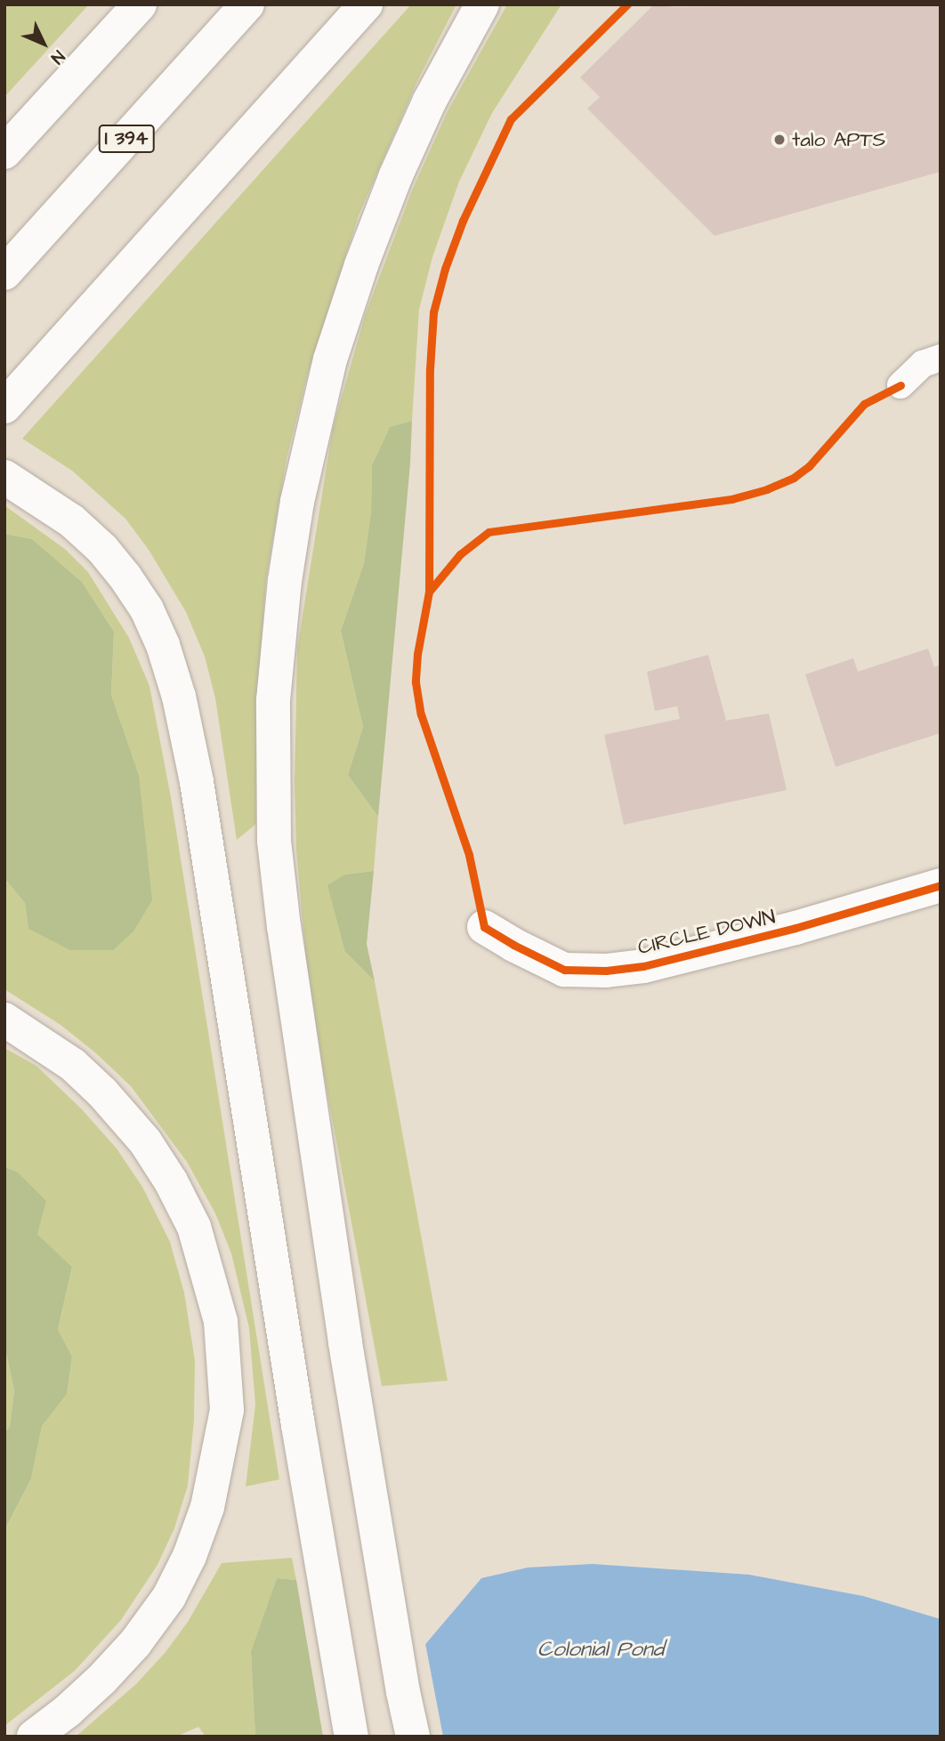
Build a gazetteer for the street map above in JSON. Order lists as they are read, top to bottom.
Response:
{
  "streets": {
    "main road": ["I 394", "CIRCLE DOWN"]
  },
  "water": ["Colonial Pond"],
  "places": ["talo APTS"],
  "north": "bottom right"
}
